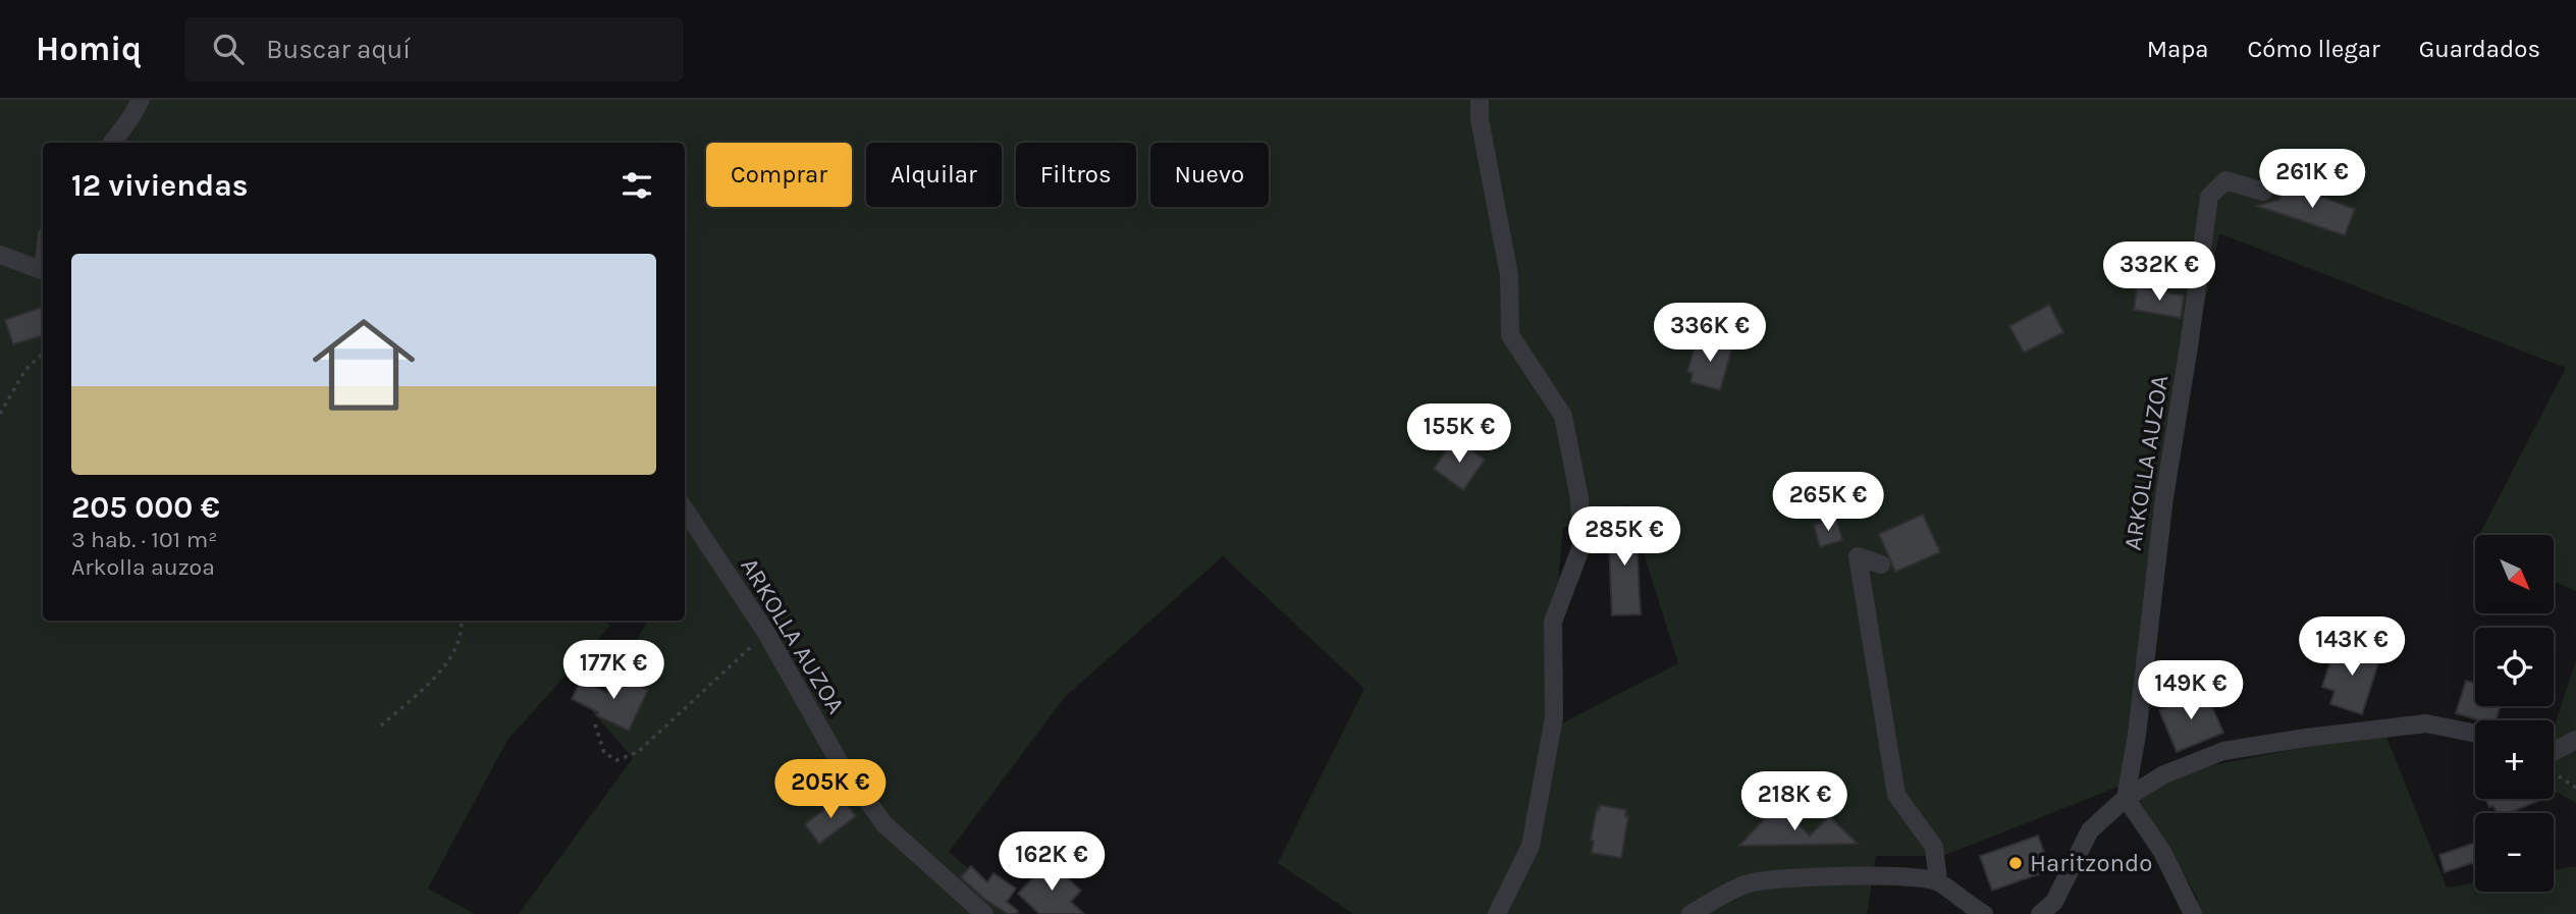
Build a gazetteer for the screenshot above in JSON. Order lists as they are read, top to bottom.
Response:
{
  "streets": {
    "street": ["ARKOLLA AUZOA"]
  },
  "places": ["Haritzondo"],
  "north": "bottom right",
  "page": {
    "header": "Homiq",
    "search": "Buscar aquí",
    "nav": ["Mapa", "Cómo llegar", "Guardados"],
    "chip": [
      "Comprar",
      "Alquilar",
      "Filtros",
      "Nuevo"
    ],
    "heading": "12 viviendas",
    "price": [
      "261K €",
      "332K €",
      "336K €",
      "155K €",
      "265K €",
      "285K €",
      "143K €",
      "177K €",
      "149K €",
      "205K €",
      "218K €",
      "162K €"
    ],
    "list": [
      {
        "name": "205 000 €",
        "note": "3 hab. · 101 m² · Arkolla auzoa"
      }
    ],
    "map_buttons": ["+", "−"]
  }
}
